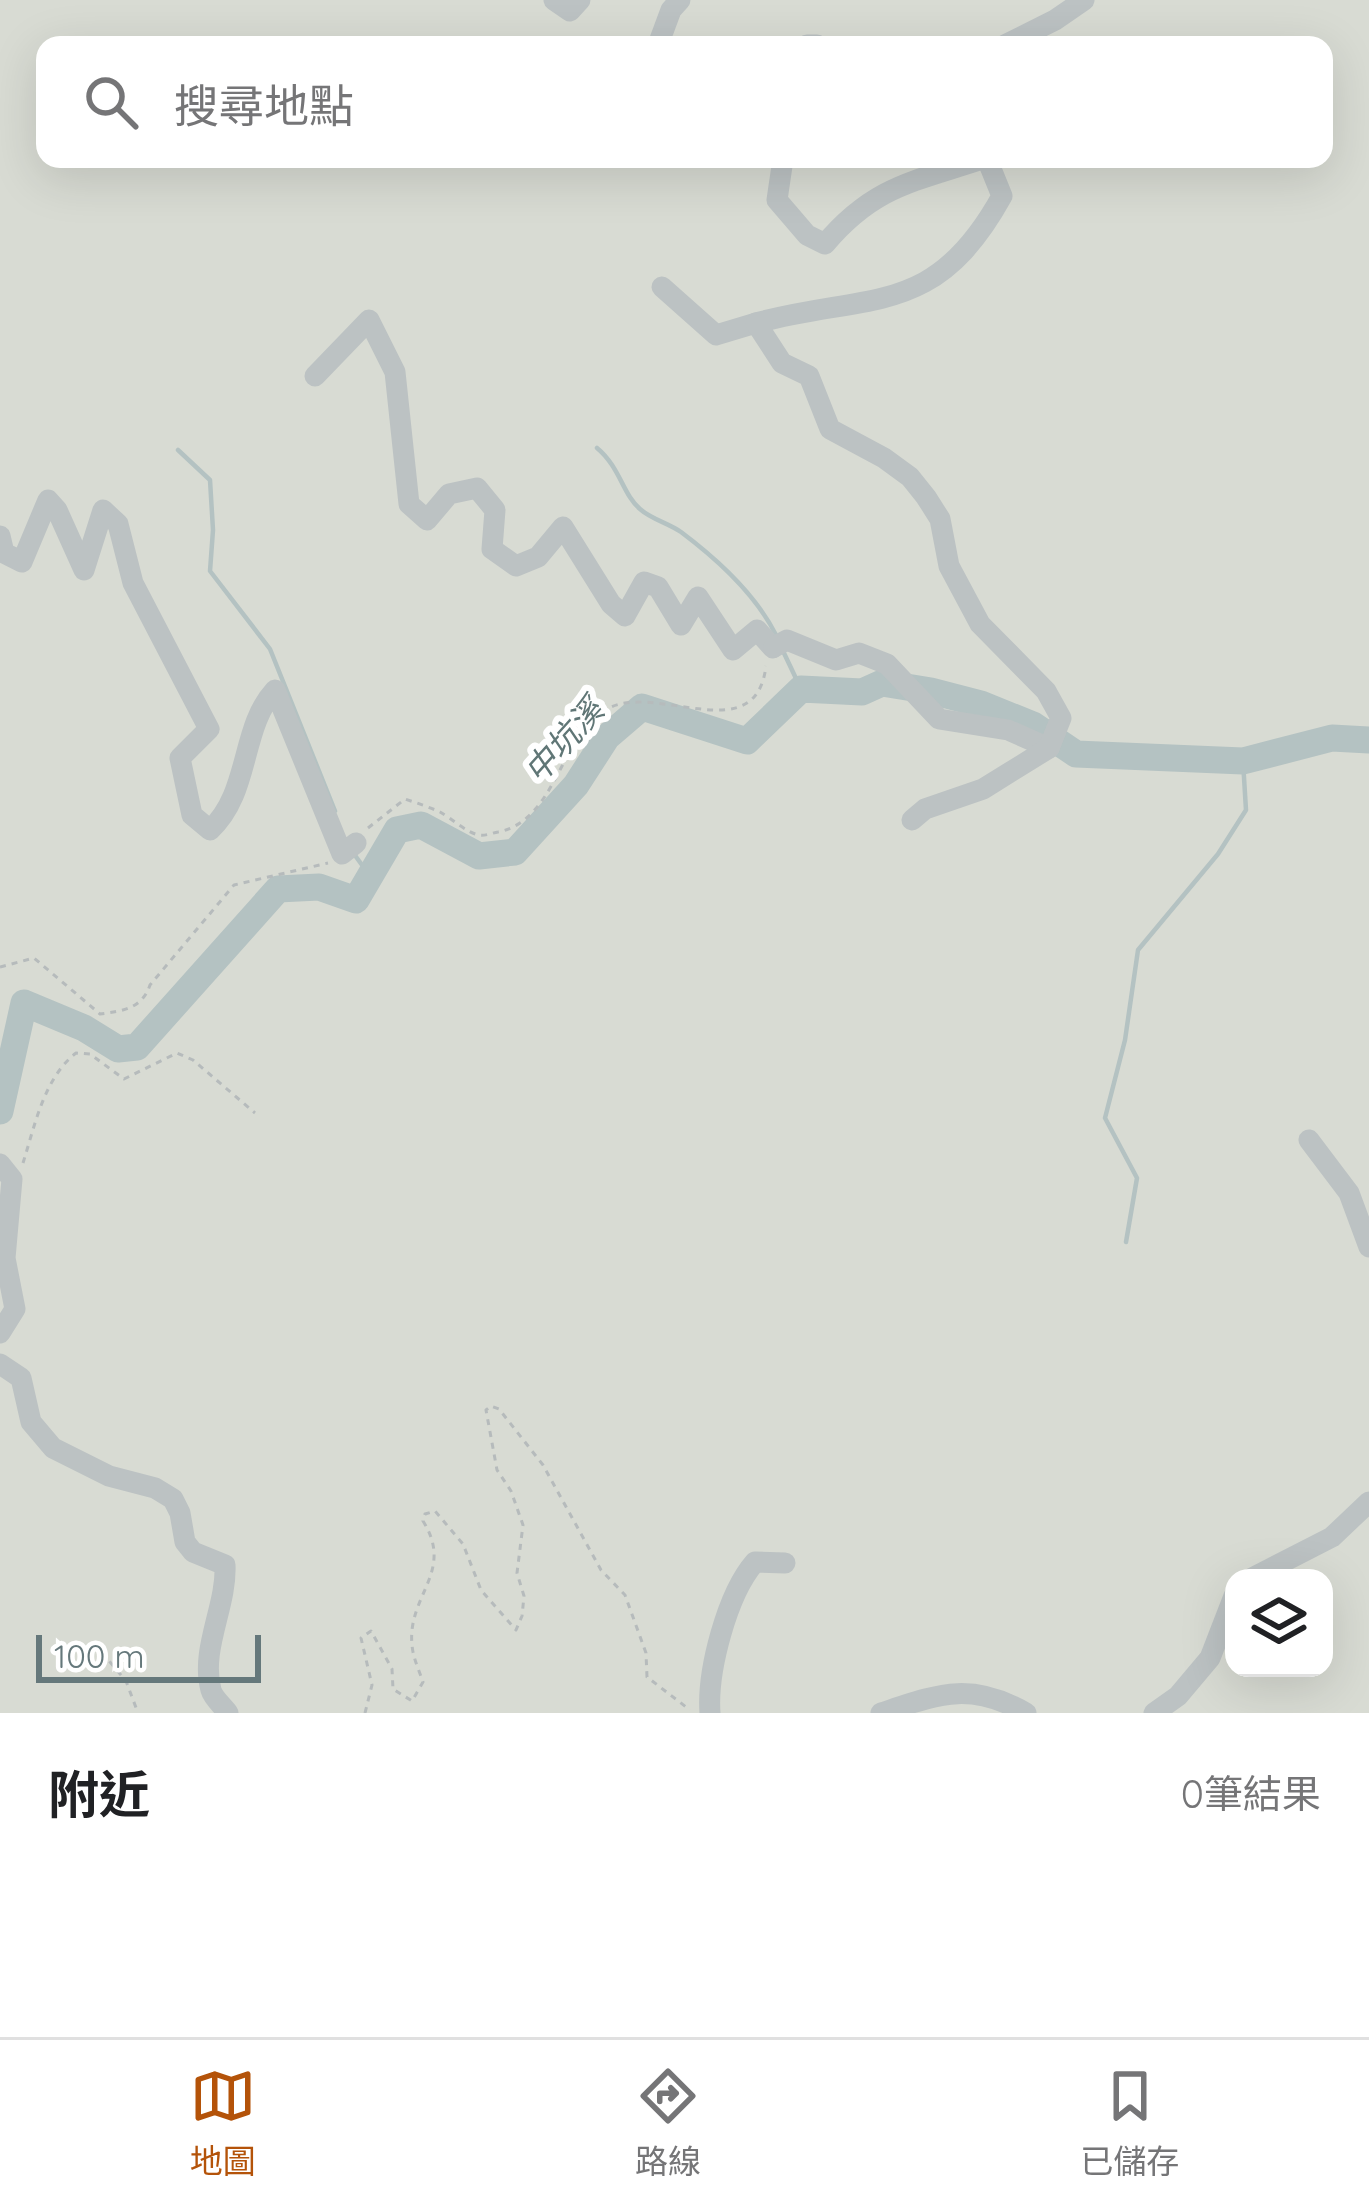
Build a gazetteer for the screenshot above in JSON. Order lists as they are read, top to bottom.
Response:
{
  "water": ["中坑溪"],
  "scale_bar": "100 m",
  "page": {
    "search": "搜尋地點",
    "scale": "100 m",
    "heading": ["附近", "0筆結果"],
    "nav": ["地圖", "路線", "已儲存"]
  }
}
